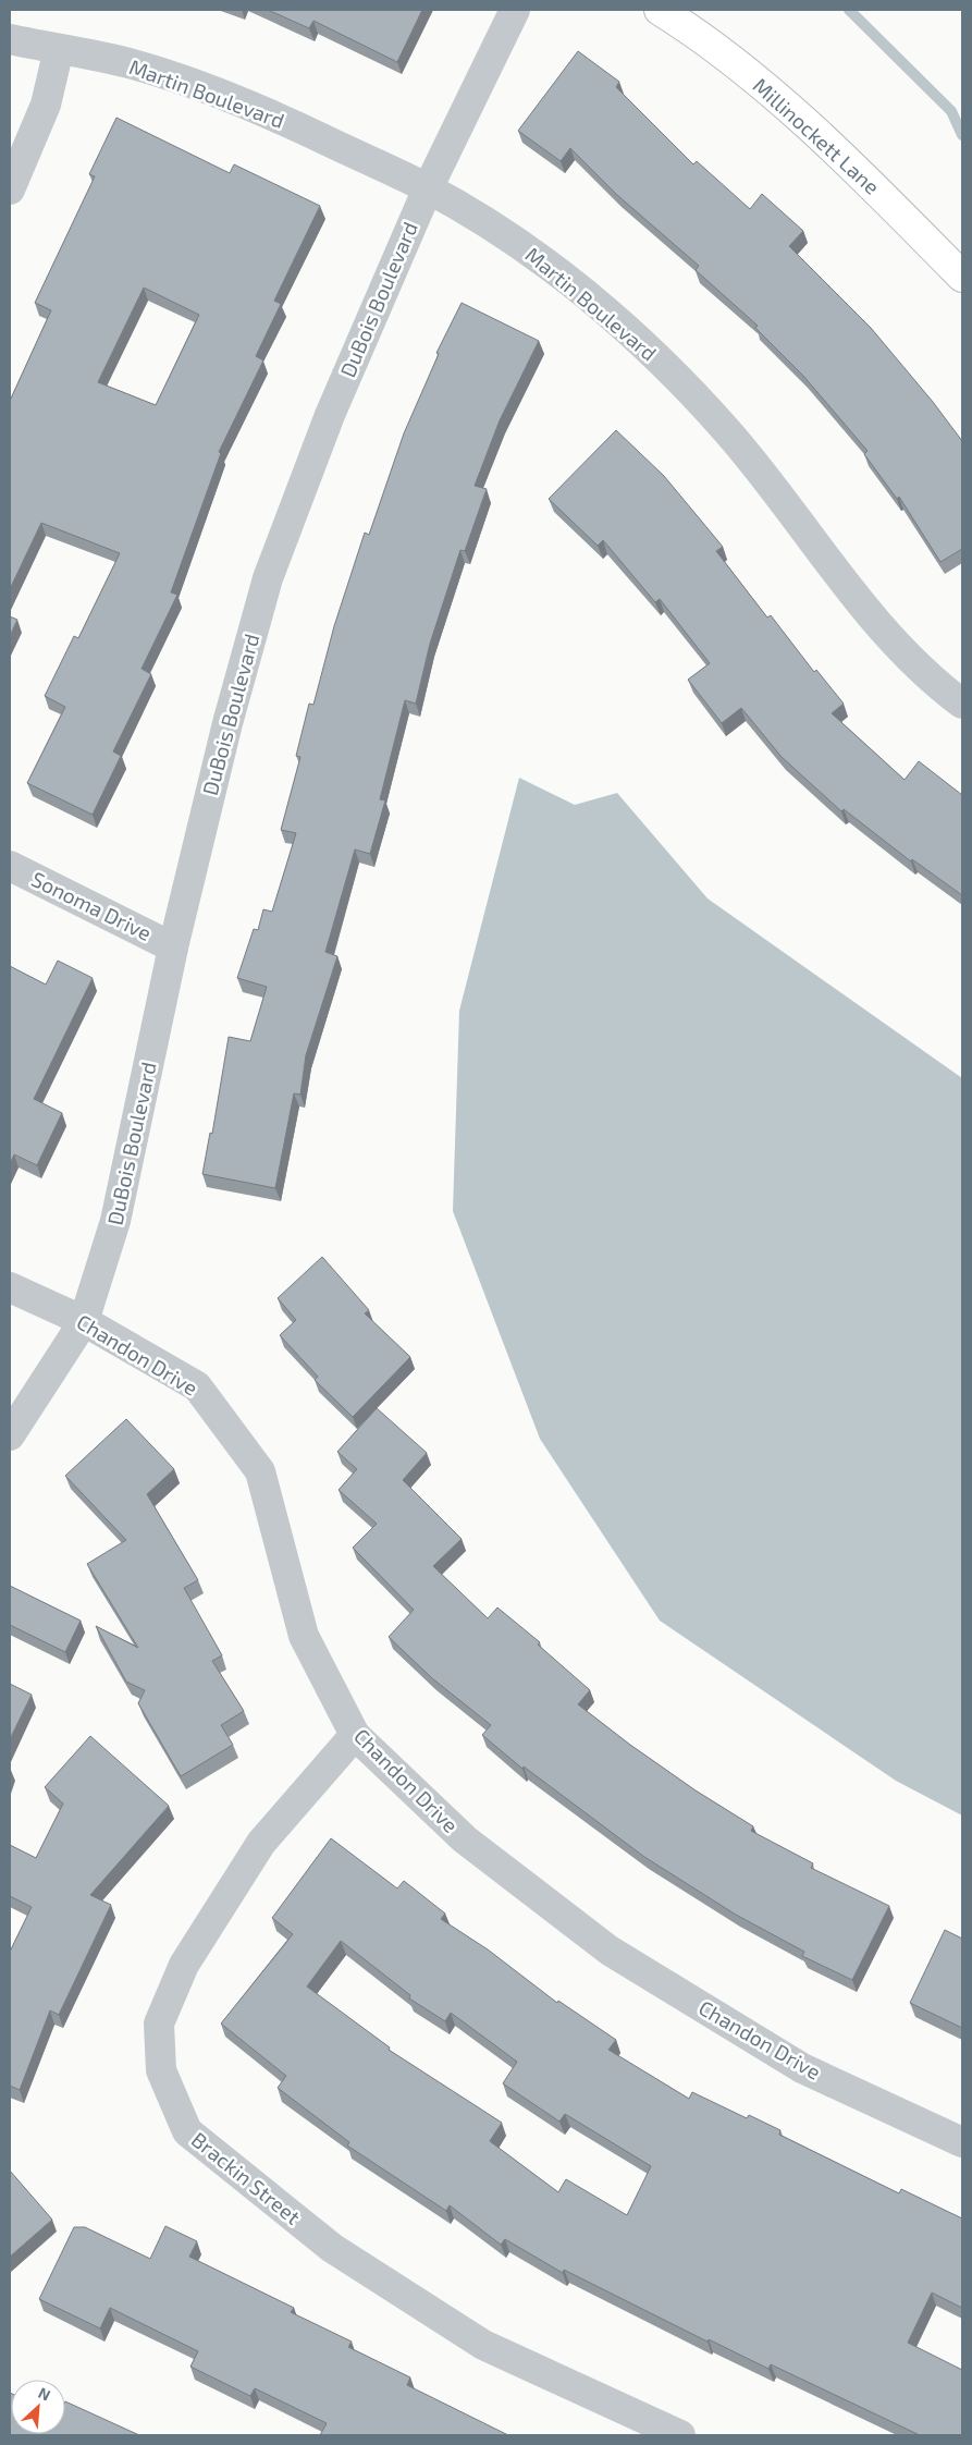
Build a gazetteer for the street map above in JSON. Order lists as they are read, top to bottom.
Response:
{
  "streets": {
    "street": [
      "Martin Boulevard",
      "Millinockett Lane",
      "DuBois Boulevard",
      "Sonoma Drive",
      "Chandon Drive",
      "Brackin Street"
    ]
  },
  "crossings": [
    ["Martin Boulevard", "DuBois Boulevard"],
    ["DuBois Boulevard", "Sonoma Drive"],
    ["DuBois Boulevard", "Chandon Drive"],
    ["Chandon Drive", "Brackin Street"]
  ],
  "north": "top right"
}
